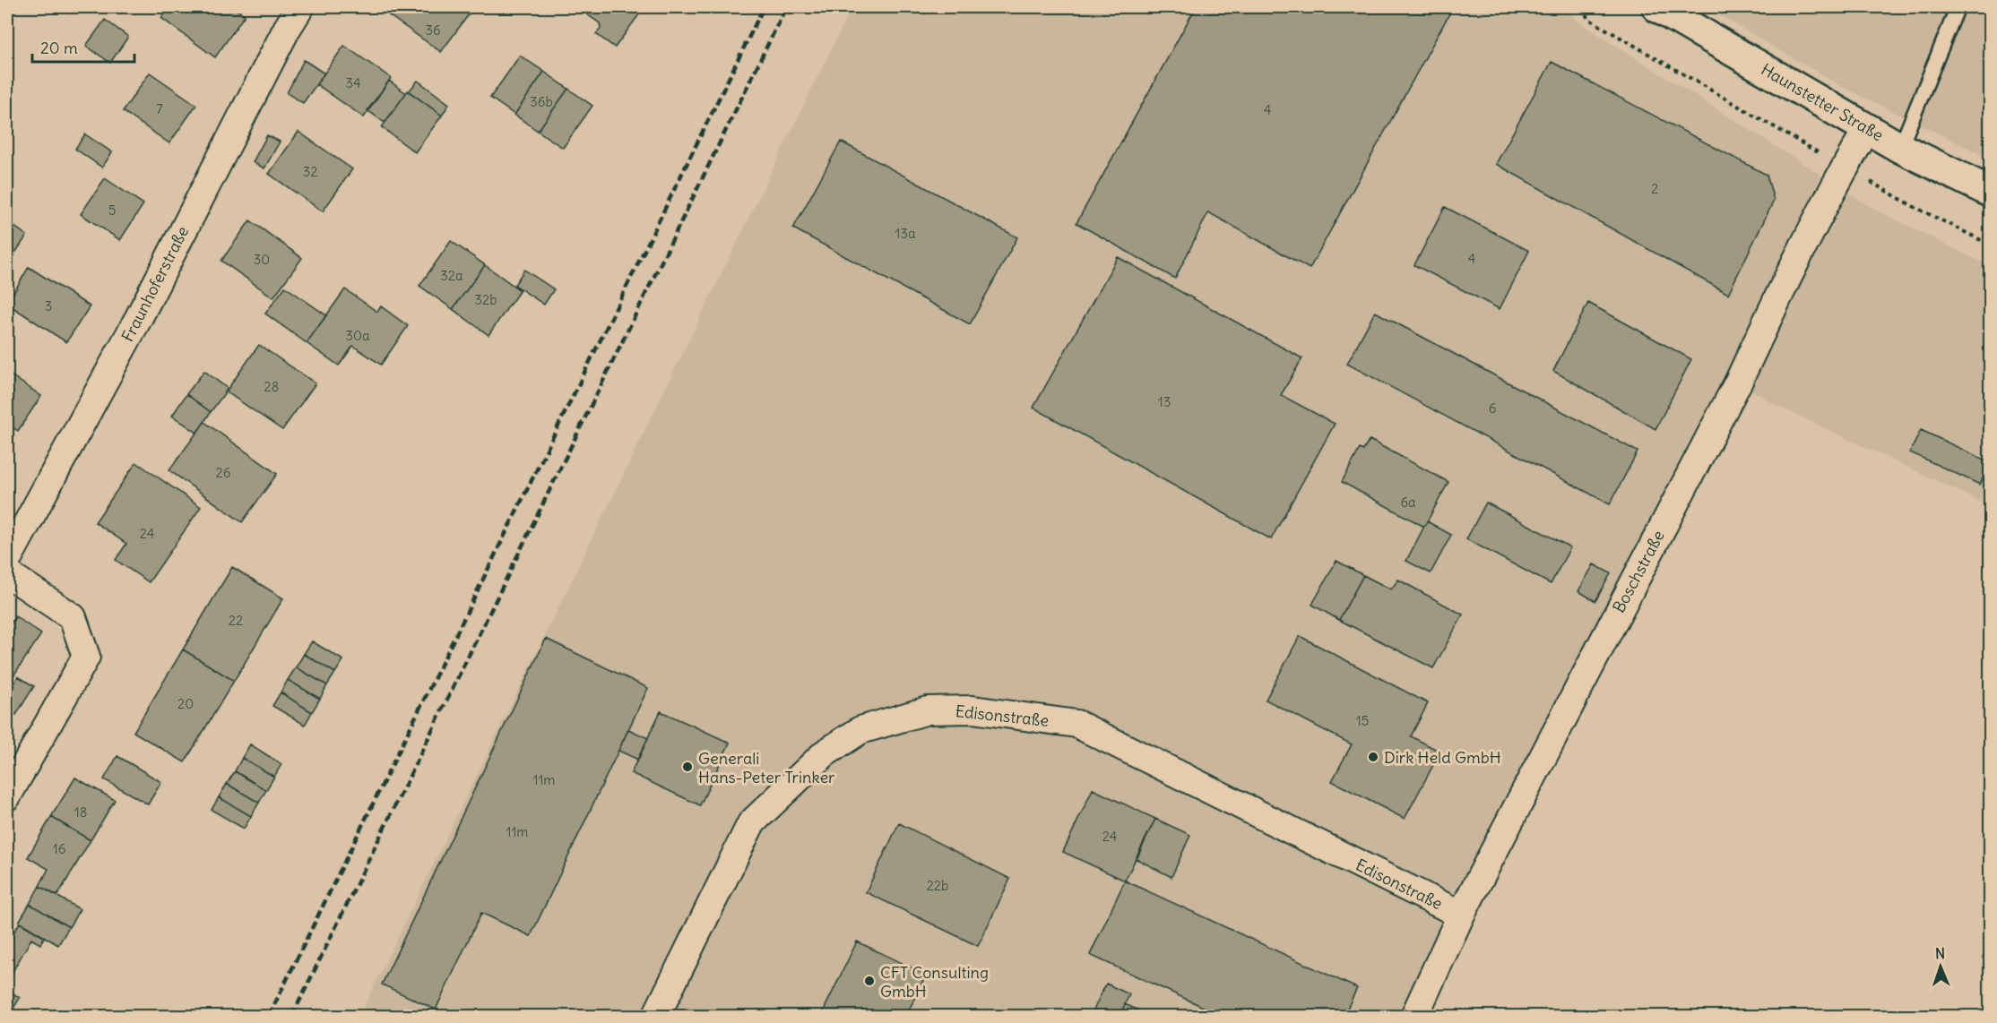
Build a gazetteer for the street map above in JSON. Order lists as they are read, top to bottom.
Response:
{
  "streets": {
    "street": [
      "Haunstetter Straße",
      "Fraunhoferstraße",
      "Boschstraße",
      "Edisonstraße"
    ]
  },
  "crossings": [
    ["Haunstetter Straße", "Boschstraße"],
    ["Boschstraße", "Edisonstraße"]
  ],
  "places": ["Dirk Held GmbH", "Generali Hans-Peter Trinker", "CFT Consulting GmbH"],
  "house_numbers": [
    "36",
    "34",
    "36b",
    "7",
    "4",
    "32",
    "2",
    "5",
    "13a",
    "4",
    "30",
    "32a",
    "32b",
    "3",
    "30a",
    "28",
    "13",
    "6",
    "26",
    "6a",
    "24",
    "22",
    "20",
    "15",
    "11m",
    "18",
    "11m",
    "24",
    "16",
    "22b"
  ],
  "scale_bar": "20 m",
  "north": "top"
}
